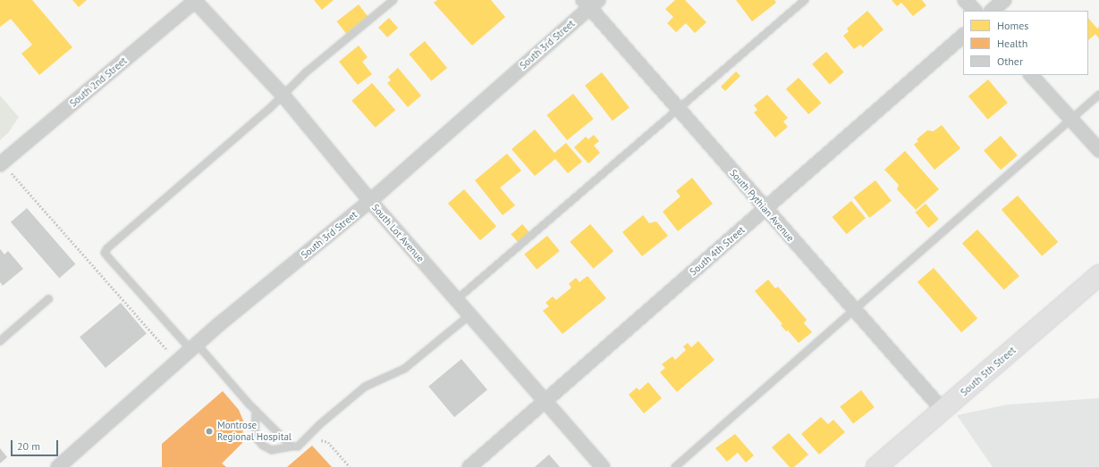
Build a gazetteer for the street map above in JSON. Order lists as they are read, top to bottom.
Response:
{
  "streets": {
    "street": [
      "South 3rd Street",
      "South 2nd Street",
      "South Pythian Avenue",
      "South Lot Avenue",
      "South 4th Street",
      "South 5th Street"
    ]
  },
  "crossings": [
    ["South 3rd Street", "South Pythian Avenue"],
    ["South 3rd Street", "South Lot Avenue"],
    ["South 2nd Street", "South Lot Avenue"],
    ["South Pythian Avenue", "South 4th Street"],
    ["South Pythian Avenue", "South 5th Street"],
    ["South Lot Avenue", "South 4th Street"]
  ],
  "places": ["Montrose Regional Hospital"],
  "legend": ["Homes", "Health", "Other"],
  "scale_bar": "20 m"
}
